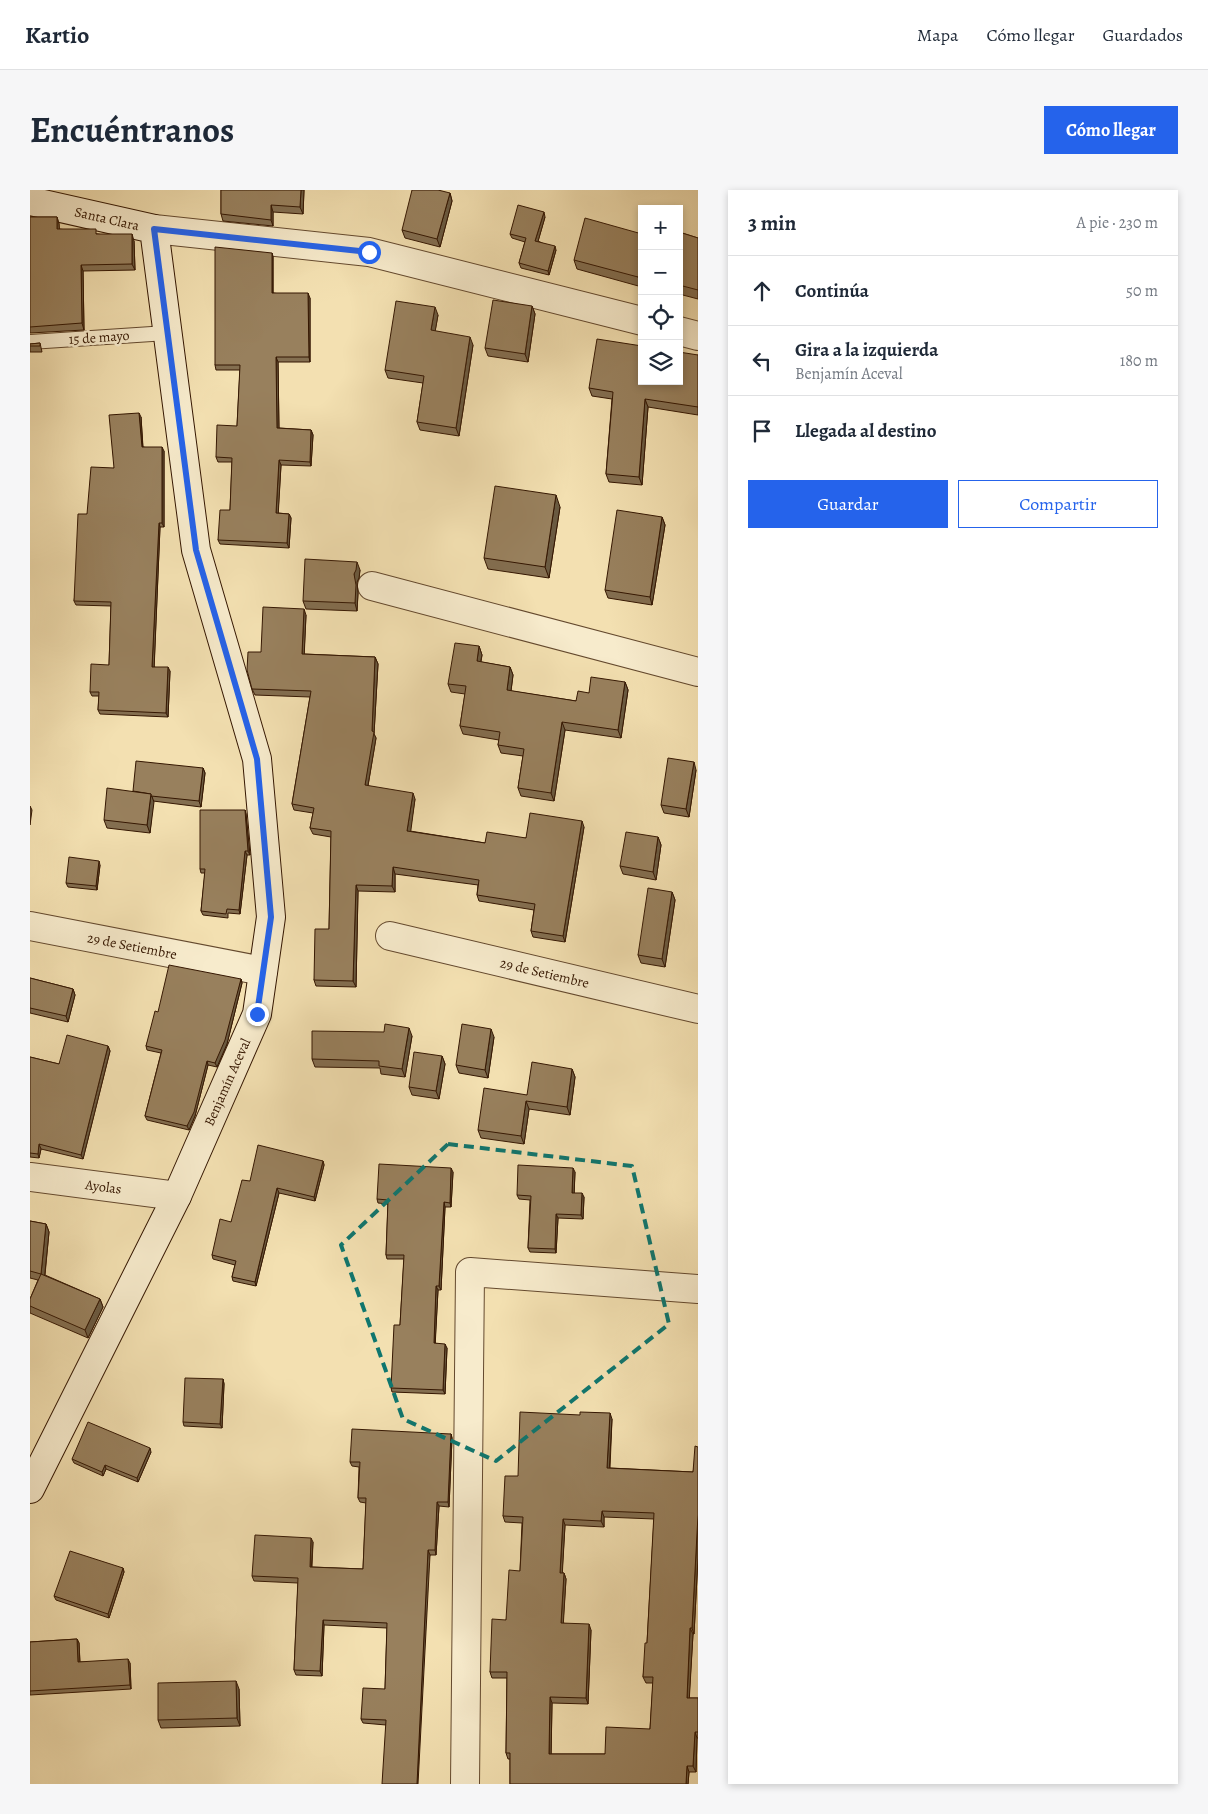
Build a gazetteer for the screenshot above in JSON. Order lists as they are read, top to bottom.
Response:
{
  "streets": {
    "street": [
      "Santa Clara",
      "29 de Setiembre",
      "Benjamín Aceval",
      "Ayolas"
    ],
    "lane": ["15 de mayo"]
  },
  "crossings": [
    ["Santa Clara", "Benjamín Aceval"],
    ["15 de mayo", "Benjamín Aceval"],
    ["29 de Setiembre", "Benjamín Aceval"],
    ["Benjamín Aceval", "Ayolas"]
  ],
  "page": {
    "header": "Kartio",
    "nav": ["Mapa", "Cómo llegar", "Guardados"],
    "title": "Encuéntranos",
    "buttons": [
      "Cómo llegar",
      ["Guardar", "Compartir"]
    ],
    "heading": ["3 min", "A pie · 230 m"],
    "map_buttons": ["+", "−"],
    "list": [
      ["Continúa", "50 m"],
      ["Gira a la izquierda", "Benjamín Aceval", "180 m"],
      "Llegada al destino"
    ]
  }
}
